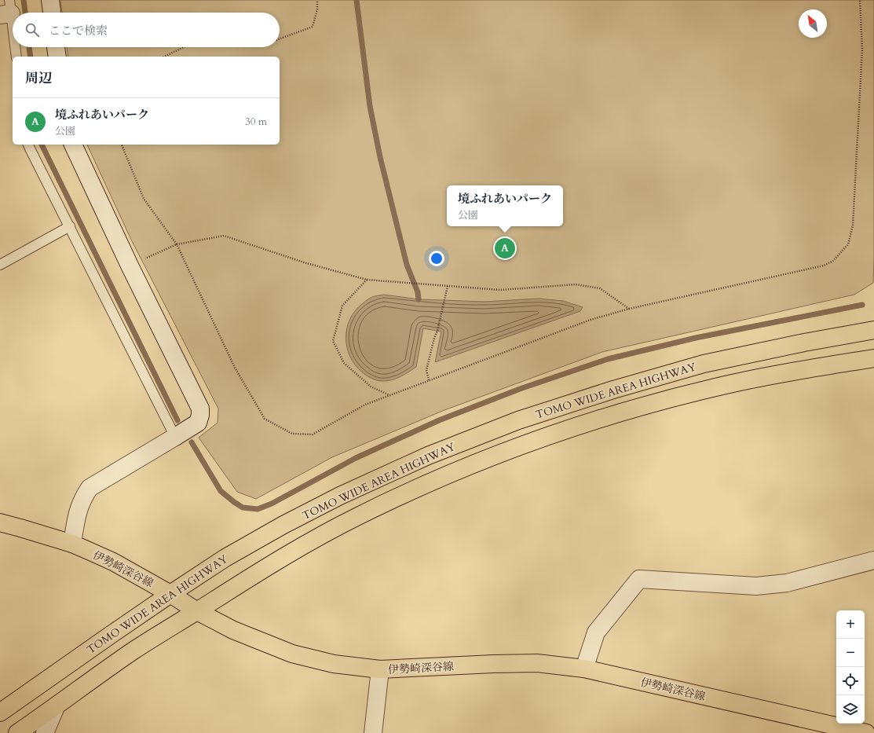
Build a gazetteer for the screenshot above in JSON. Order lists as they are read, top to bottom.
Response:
{
  "streets": {
    "main road": ["TOMO WIDE AREA HIGHWAY", "伊勢崎深谷線"]
  },
  "crossings": [
    ["TOMO WIDE AREA HIGHWAY", "伊勢崎深谷線"]
  ],
  "north": "top left",
  "page": {
    "search": "ここで検索",
    "heading": "周辺",
    "list": [
      {
        "mark": "A",
        "name": "境ふれあいパーク",
        "note": "公園",
        "value": "30 m"
      }
    ],
    "popup": ["境ふれあいパーク", "公園"],
    "pins": "A",
    "map_buttons": ["+", "−"]
  }
}
